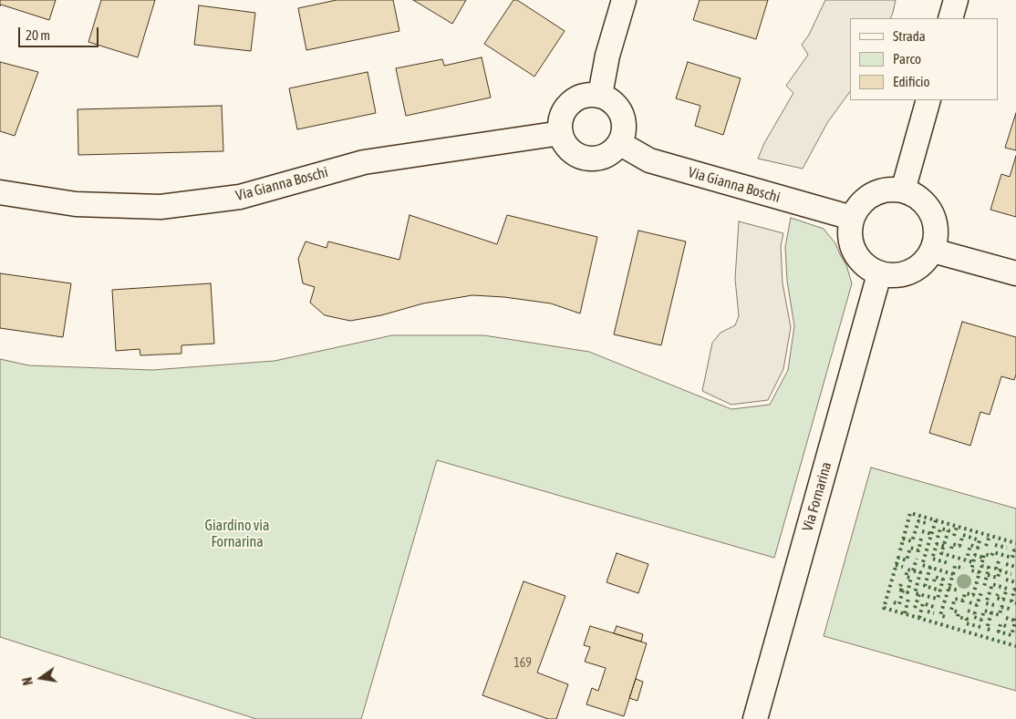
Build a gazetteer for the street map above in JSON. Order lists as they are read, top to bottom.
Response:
{
  "streets": {
    "street": ["Via Gianna Boschi", "Via Fornarina"]
  },
  "crossings": [
    ["Via Gianna Boschi", "Via Fornarina"]
  ],
  "parks": ["Giardino via Fornarina"],
  "house_numbers": ["169"],
  "legend": ["Strada", "Parco", "Edificio"],
  "scale_bar": "20 m",
  "north": "left"
}
